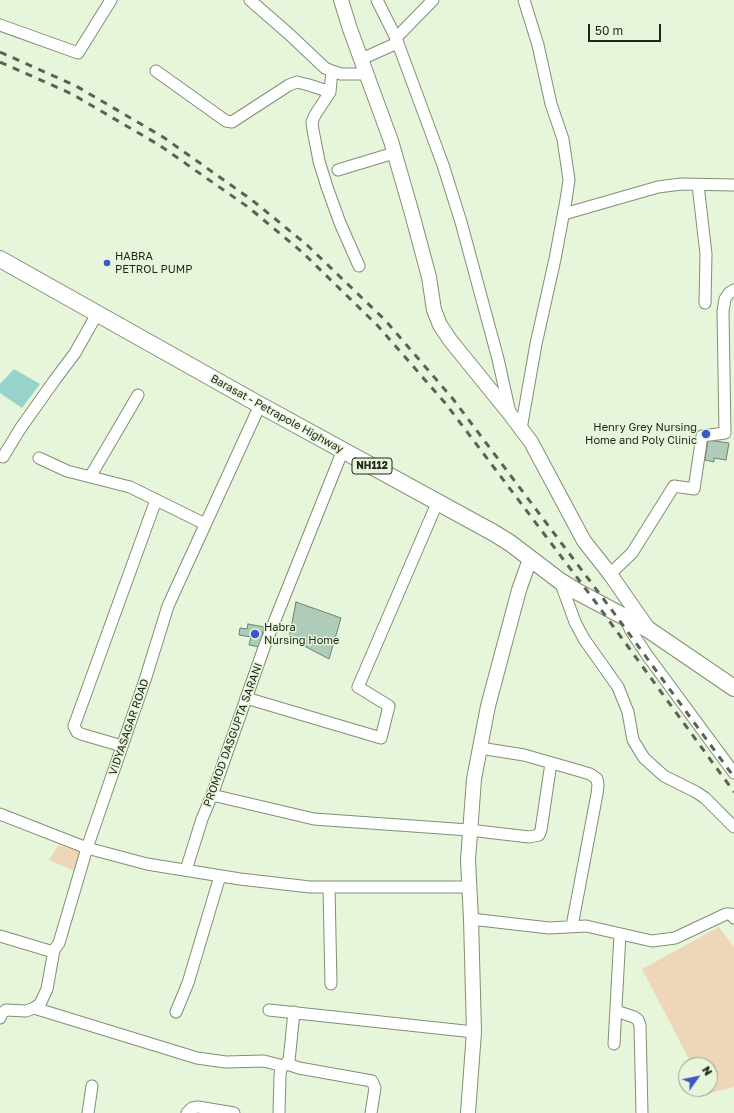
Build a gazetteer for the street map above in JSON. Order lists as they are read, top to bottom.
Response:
{
  "streets": {
    "highway": ["Barasat - Petrapole Highway", "NH112"],
    "street": ["VIDYASAGAR ROAD", "PROMOD DASGUPTA SARANI"]
  },
  "crossings": [
    ["Barasat - Petrapole Highway", "VIDYASAGAR ROAD"],
    ["Barasat - Petrapole Highway", "PROMOD DASGUPTA SARANI"]
  ],
  "places": ["HABRA PETROL PUMP", "Henry Grey Nursing Home and Poly Clinic", "Habra Nursing Home"],
  "scale_bar": "50 m",
  "north": "top right"
}
